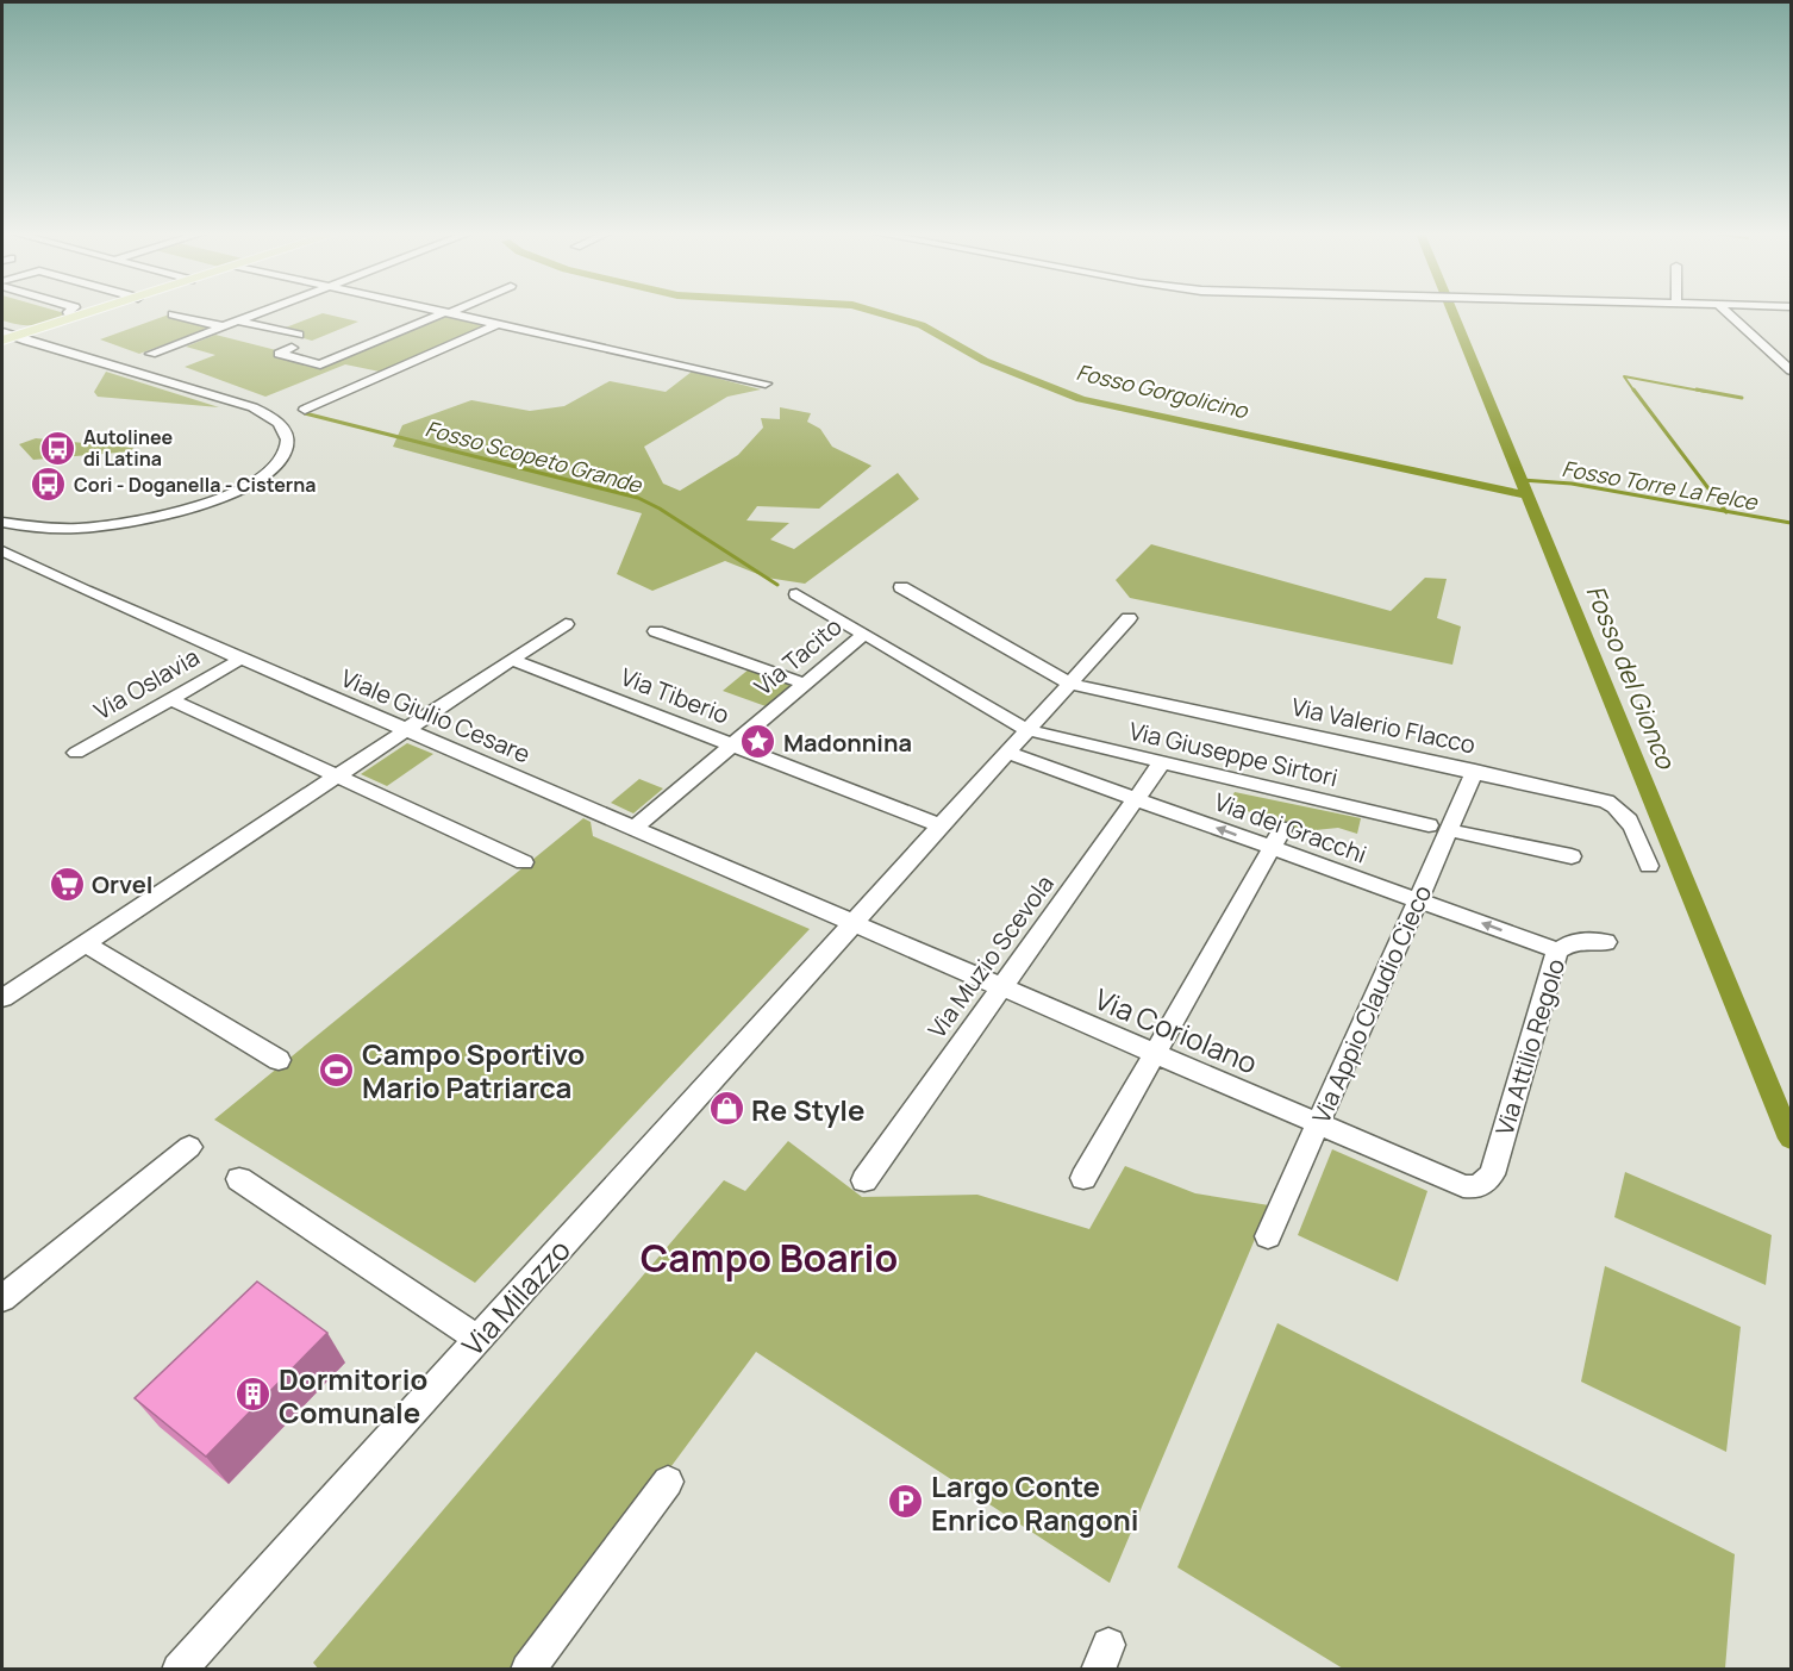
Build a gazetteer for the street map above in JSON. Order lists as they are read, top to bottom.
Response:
{
  "streets": {
    "street": [
      "Via Tacito",
      "Via Oslavia",
      "Via Tiberio",
      "Viale Giulio Cesare",
      "Via Valerio Flacco",
      "Via Giuseppe Sirtori",
      "Via dei Gracchi",
      "Via Muzio Scevola",
      "Via Appio Claudio Cieco",
      "Via Coriolano",
      "Via Attilio Regolo",
      "Via Milazzo"
    ]
  },
  "crossings": [
    ["Via Tacito", "Via Tiberio"],
    ["Via Tacito", "Viale Giulio Cesare"],
    ["Via Tacito", "Via Giuseppe Sirtori"],
    ["Via Oslavia", "Viale Giulio Cesare"],
    ["Viale Giulio Cesare", "Via Coriolano"],
    ["Viale Giulio Cesare", "Via Milazzo"],
    ["Via Valerio Flacco", "Via Appio Claudio Cieco"],
    ["Via Giuseppe Sirtori", "Via Muzio Scevola"],
    ["Via Giuseppe Sirtori", "Via Appio Claudio Cieco"],
    ["Via dei Gracchi", "Via Muzio Scevola"],
    ["Via dei Gracchi", "Via Appio Claudio Cieco"],
    ["Via dei Gracchi", "Via Attilio Regolo"],
    ["Via Muzio Scevola", "Via Coriolano"],
    ["Via Appio Claudio Cieco", "Via Coriolano"],
    ["Via Coriolano", "Via Attilio Regolo"],
    ["Via Coriolano", "Via Milazzo"]
  ],
  "one_way": ["Via dei Gracchi"],
  "districts": ["Campo Boario"],
  "water": [
    "Fosso Gorgolicino",
    "Fosso Scopeto Grande",
    "Fosso Torre La Felce",
    "Fosso del Gionco"
  ],
  "places": {
    "bus stop": ["Autolinee di Latina", "Cori - Doganella - Cisterna"],
    "place": ["Madonnina"],
    "supermarket": ["Orvel"],
    "sports": ["Campo Sportivo Mario Patriarca"],
    "shop": ["Re Style"],
    "building": ["Dormitorio Comunale"],
    "parking": ["Largo Conte Enrico Rangoni"]
  }
}
